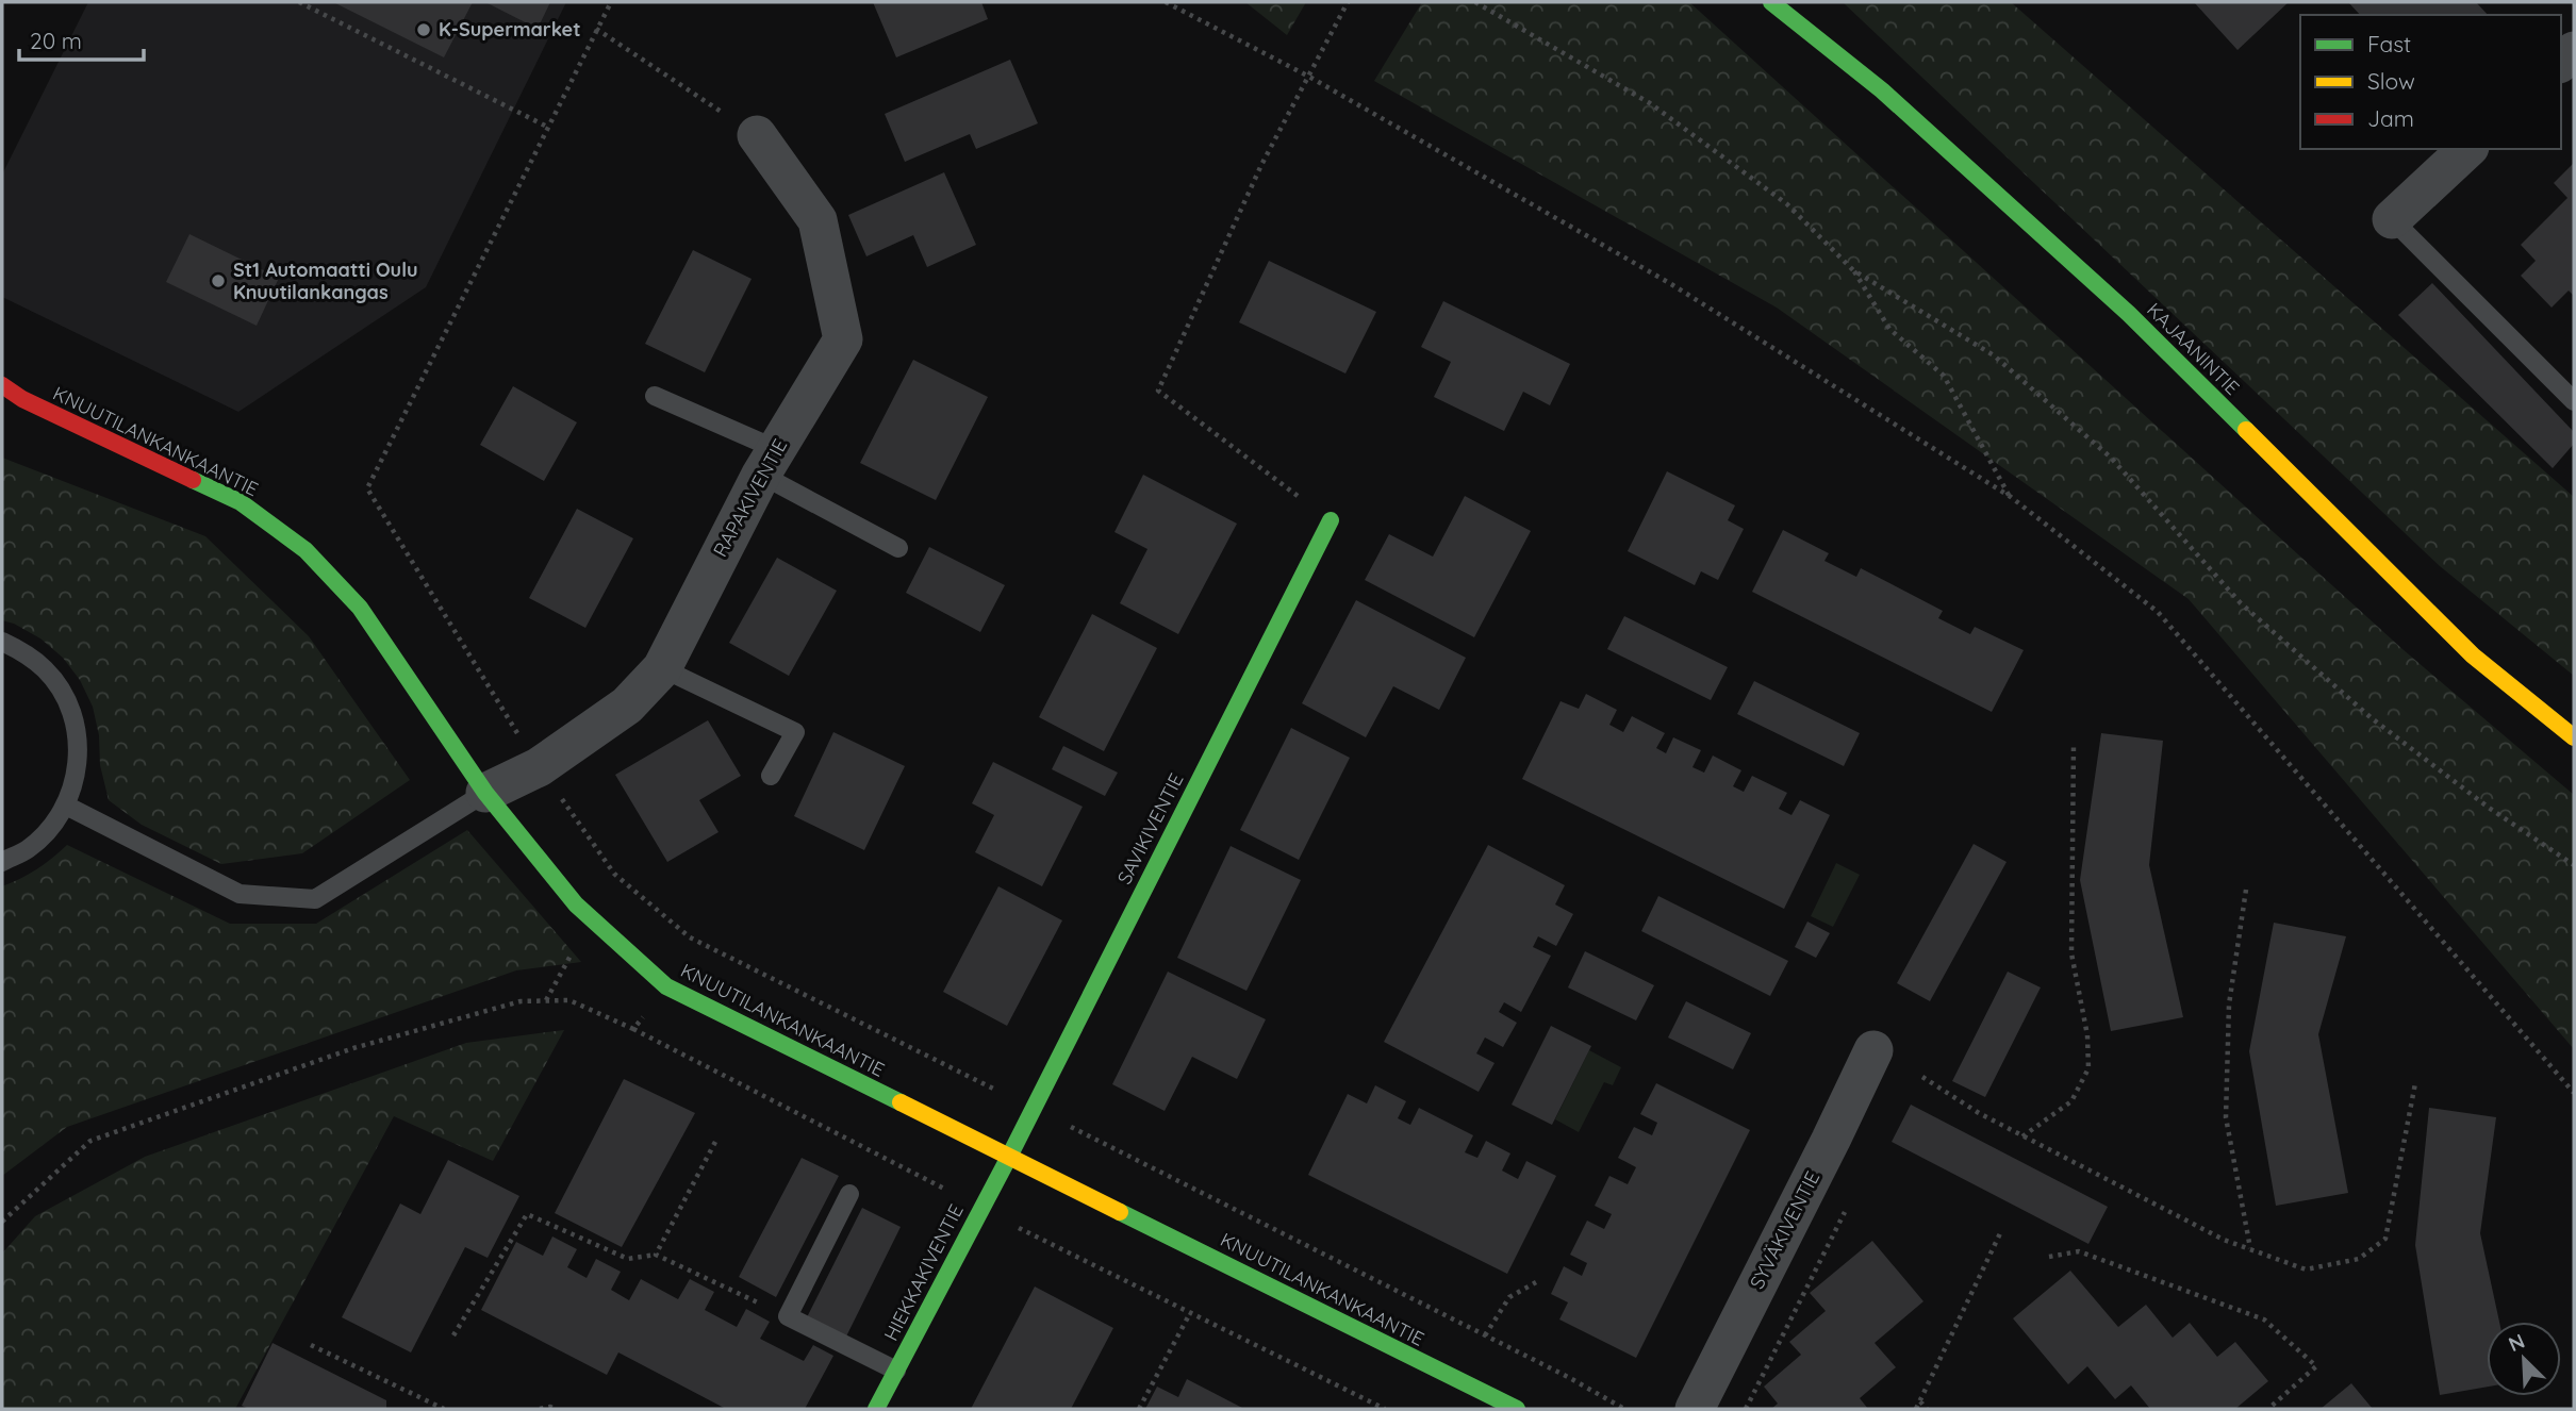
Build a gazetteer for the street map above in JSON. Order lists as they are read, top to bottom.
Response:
{
  "streets": {
    "street": [
      "KAJAANINTIE",
      "KNUUTILANKANKAANTIE",
      "RAPAKIVENTIE",
      "SAVIKIVENTIE",
      "SYVÄKIVENTIE",
      "HIEKKAKIVENTIE"
    ]
  },
  "crossings": [
    ["KNUUTILANKANKAANTIE", "RAPAKIVENTIE"],
    ["KNUUTILANKANKAANTIE", "SAVIKIVENTIE"],
    ["KNUUTILANKANKAANTIE", "HIEKKAKIVENTIE"],
    ["SAVIKIVENTIE", "HIEKKAKIVENTIE"]
  ],
  "places": ["K-Supermarket", "St1 Automaatti Oulu Knuutilankangas"],
  "legend": ["Fast", "Slow", "Jam"],
  "scale_bar": "20 m",
  "north": "top left"
}
